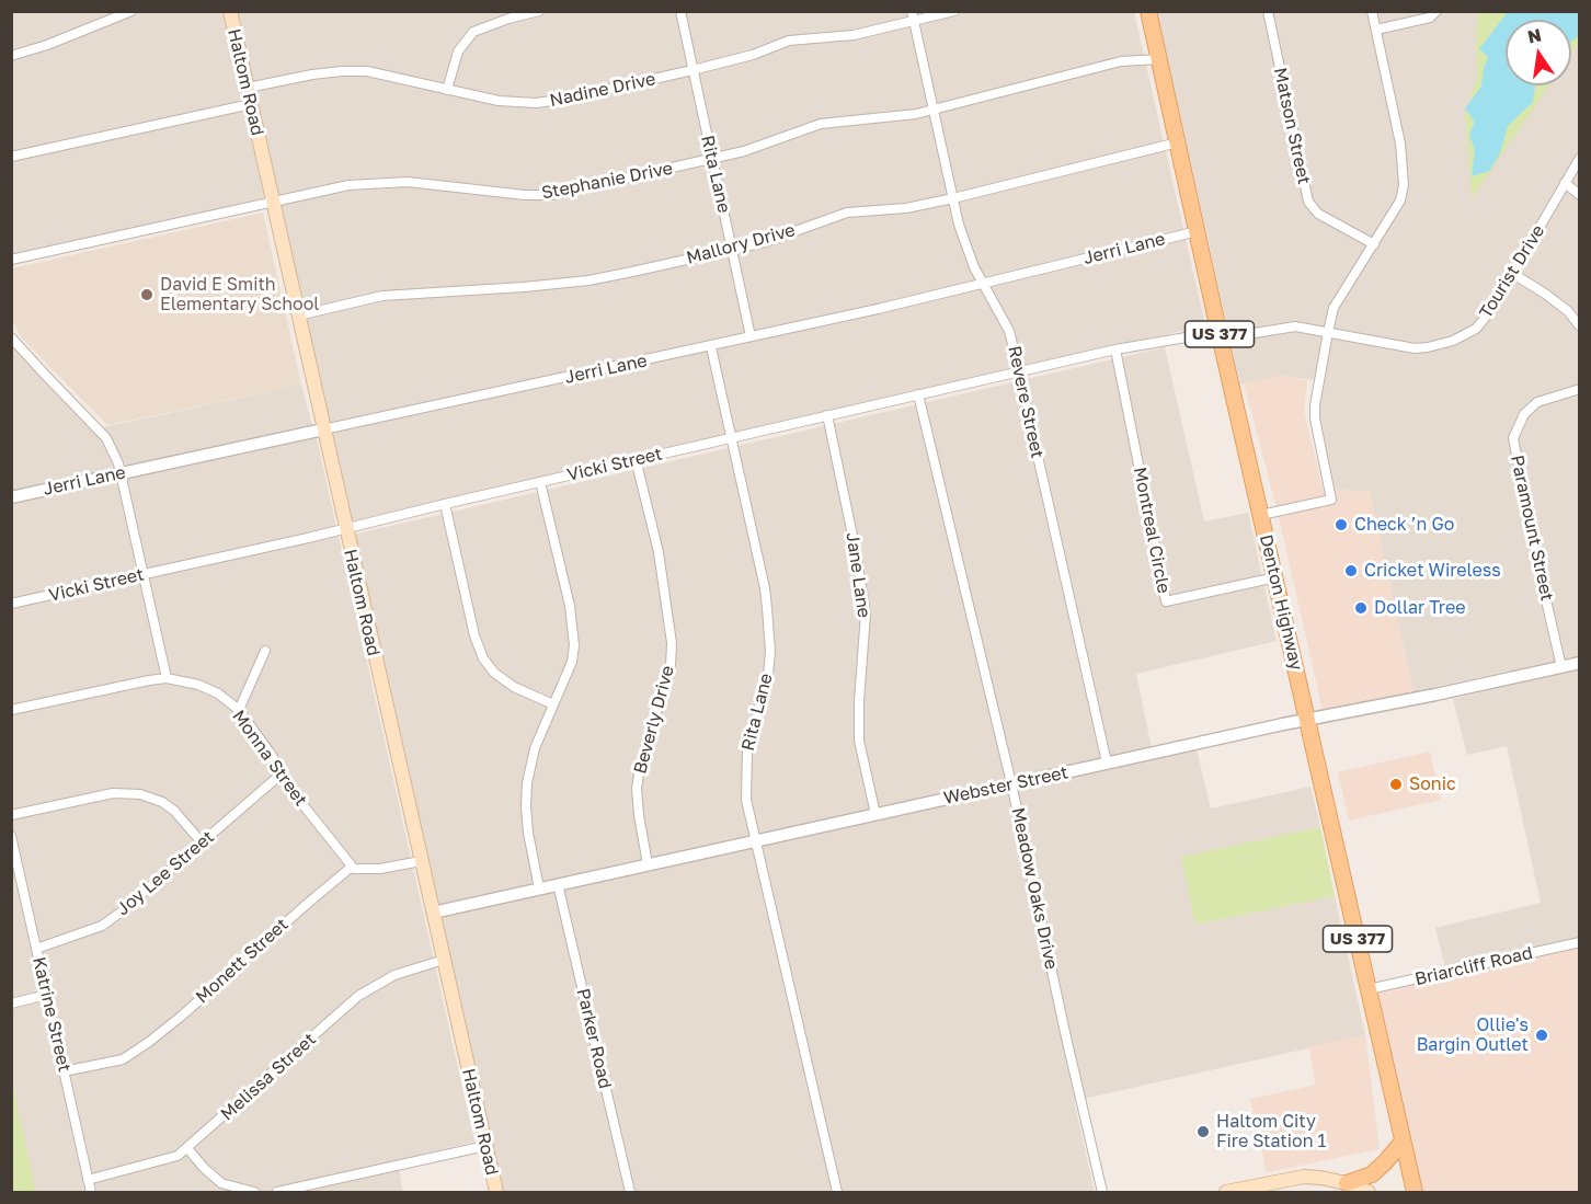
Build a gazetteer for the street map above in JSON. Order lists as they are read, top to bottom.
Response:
{
  "streets": {
    "main road": ["Haltom Road", "US 377", "Denton Highway"],
    "street": [
      "Nadine Drive",
      "Matson Street",
      "Rita Lane",
      "Stephanie Drive",
      "Mallory Drive",
      "Jerri Lane",
      "Tourist Drive",
      "Revere Street",
      "Vicki Street",
      "Paramount Street",
      "Montreal Circle",
      "Jane Lane",
      "Beverly Drive",
      "Monna Street",
      "Webster Street",
      "Joy Lee Street",
      "Meadow Oaks Drive",
      "Monett Street",
      "Briarcliff Road",
      "Katrine Street",
      "Parker Road",
      "Melissa Street"
    ]
  },
  "crossings": [
    ["Haltom Road", "Nadine Drive"],
    ["Haltom Road", "Stephanie Drive"],
    ["Haltom Road", "Mallory Drive"],
    ["Haltom Road", "Jerri Lane"],
    ["Haltom Road", "Vicki Street"],
    ["Haltom Road", "Webster Street"],
    ["Haltom Road", "Melissa Street"],
    ["Nadine Drive", "Rita Lane"],
    ["Nadine Drive", "Revere Street"],
    ["Rita Lane", "Stephanie Drive"],
    ["Rita Lane", "Mallory Drive"],
    ["Rita Lane", "Jerri Lane"],
    ["Rita Lane", "Vicki Street"],
    ["Rita Lane", "Webster Street"],
    ["Stephanie Drive", "Revere Street"],
    ["Stephanie Drive", "Denton Highway"],
    ["Mallory Drive", "Revere Street"],
    ["Mallory Drive", "Denton Highway"],
    ["Jerri Lane", "Revere Street"],
    ["Jerri Lane", "Denton Highway"],
    ["Tourist Drive", "Vicki Street"],
    ["Tourist Drive", "Denton Highway"],
    ["Revere Street", "Vicki Street"],
    ["Revere Street", "Webster Street"],
    ["Vicki Street", "Montreal Circle"],
    ["Vicki Street", "Jane Lane"],
    ["Vicki Street", "Denton Highway"],
    ["Vicki Street", "Beverly Drive"],
    ["Vicki Street", "Meadow Oaks Drive"],
    ["Paramount Street", "Webster Street"],
    ["Montreal Circle", "Denton Highway"],
    ["Jane Lane", "Webster Street"],
    ["Denton Highway", "Webster Street"],
    ["Denton Highway", "Briarcliff Road"],
    ["Beverly Drive", "Webster Street"],
    ["Monna Street", "Joy Lee Street"],
    ["Monna Street", "Monett Street"],
    ["Webster Street", "Meadow Oaks Drive"],
    ["Webster Street", "Parker Road"],
    ["Joy Lee Street", "Katrine Street"],
    ["Monett Street", "Katrine Street"],
    ["Katrine Street", "Melissa Street"]
  ],
  "places": [
    "David E Smith Elementary School",
    "Check ’n Go",
    "Cricket Wireless",
    "Dollar Tree",
    "Sonic",
    "Ollie's Bargin Outlet",
    "Haltom City Fire Station 1"
  ],
  "north": "top"
}
